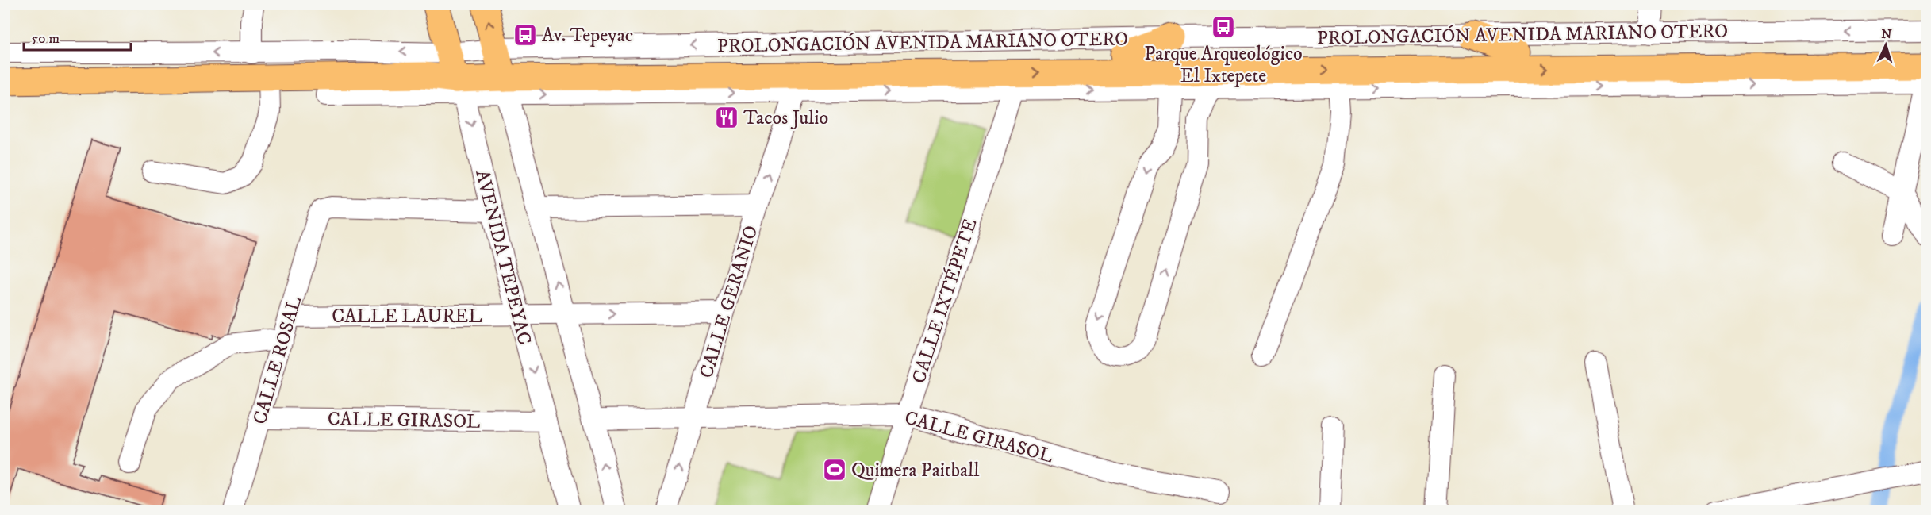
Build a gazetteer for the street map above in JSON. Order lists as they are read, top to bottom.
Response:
{
  "streets": {
    "main road": ["PROLONGACIÓN AVENIDA MARIANO OTERO", "AVENIDA TEPEYAC"],
    "street": [
      "CALLE IXTÉPETE",
      "CALLE GERANIO",
      "CALLE LAUREL",
      "CALLE ROSAL",
      "CALLE GIRASOL"
    ]
  },
  "crossings": [
    ["PROLONGACIÓN AVENIDA MARIANO OTERO", "AVENIDA TEPEYAC"],
    ["PROLONGACIÓN AVENIDA MARIANO OTERO", "CALLE IXTÉPETE"],
    ["PROLONGACIÓN AVENIDA MARIANO OTERO", "CALLE GERANIO"],
    ["AVENIDA TEPEYAC", "CALLE LAUREL"],
    ["AVENIDA TEPEYAC", "CALLE ROSAL"],
    ["AVENIDA TEPEYAC", "CALLE GIRASOL"],
    ["CALLE IXTÉPETE", "CALLE GIRASOL"],
    ["CALLE GERANIO", "CALLE LAUREL"],
    ["CALLE GERANIO", "CALLE GIRASOL"],
    ["CALLE LAUREL", "CALLE ROSAL"],
    ["CALLE ROSAL", "CALLE GIRASOL"]
  ],
  "one_way": ["AVENIDA TEPEYAC", "CALLE GERANIO"],
  "places": {
    "bus stop": ["Parque Arqueológico El Ixtepete", "Av. Tepeyac"],
    "restaurant": ["Tacos Julio"],
    "sports": ["Quimera Paitball"]
  },
  "scale_bar": "50 m",
  "north": "top"
}
